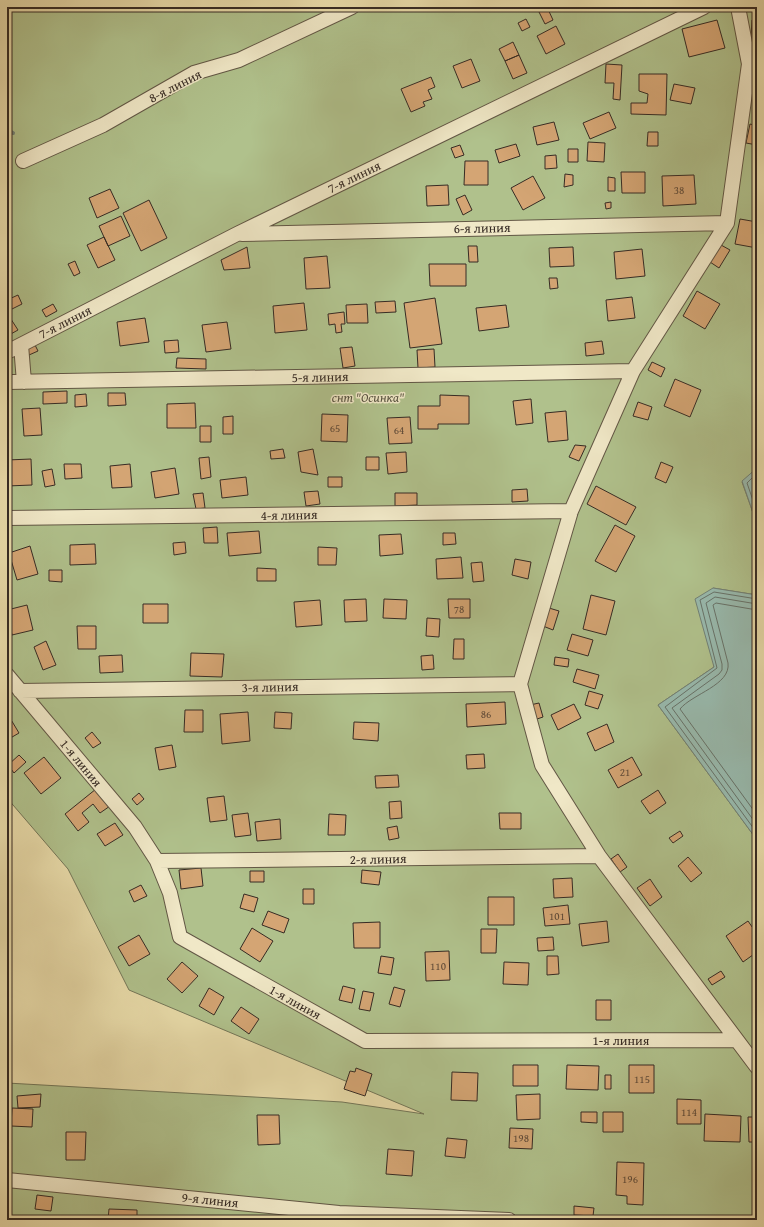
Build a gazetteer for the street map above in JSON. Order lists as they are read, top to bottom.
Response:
{
  "streets": {
    "street": [
      "8-я линия",
      "7-я линия",
      "6-я линия",
      "5-я линия",
      "4-я линия",
      "3-я линия",
      "1-я линия",
      "2-я линия",
      "9-я линия"
    ]
  },
  "crossings": [
    ["7-я линия", "6-я линия"],
    ["3-я линия", "1-я линия"],
    ["1-я линия", "2-я линия"]
  ],
  "parks": ["снт \"Осинка\""],
  "house_numbers": [
    "38",
    "65",
    "64",
    "78",
    "86",
    "21",
    "101",
    "110",
    "115",
    "114",
    "198",
    "196"
  ]
}
